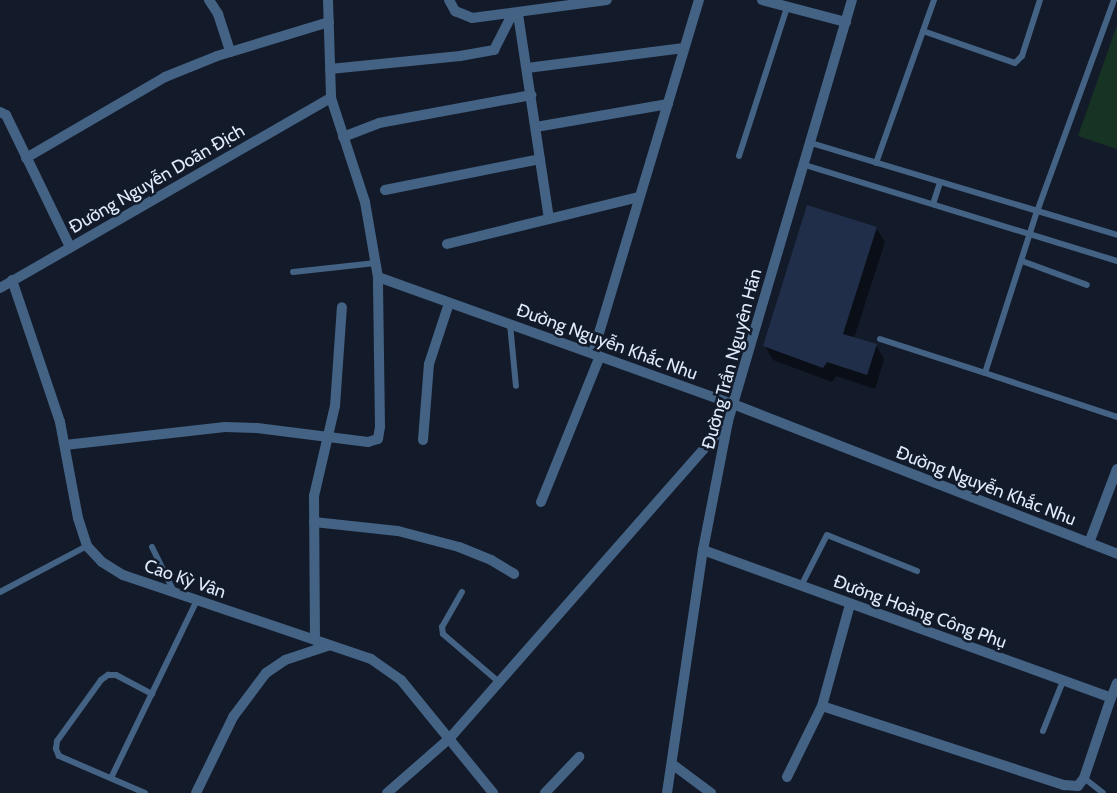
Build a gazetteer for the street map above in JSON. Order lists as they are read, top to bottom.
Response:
{
  "streets": {
    "street": [
      "Đường Nguyễn Doãn Địch",
      "Đường Nguyễn Khắc Nhu",
      "Đường Trần Nguyên Hãn",
      "Cao Kỳ Vân",
      "Đường Hoàng Công Phụ"
    ]
  },
  "crossings": [
    ["Đường Nguyễn Doãn Địch", "Cao Kỳ Vân"],
    ["Đường Nguyễn Khắc Nhu", "Đường Trần Nguyên Hãn"],
    ["Đường Trần Nguyên Hãn", "Đường Hoàng Công Phụ"]
  ]
}
